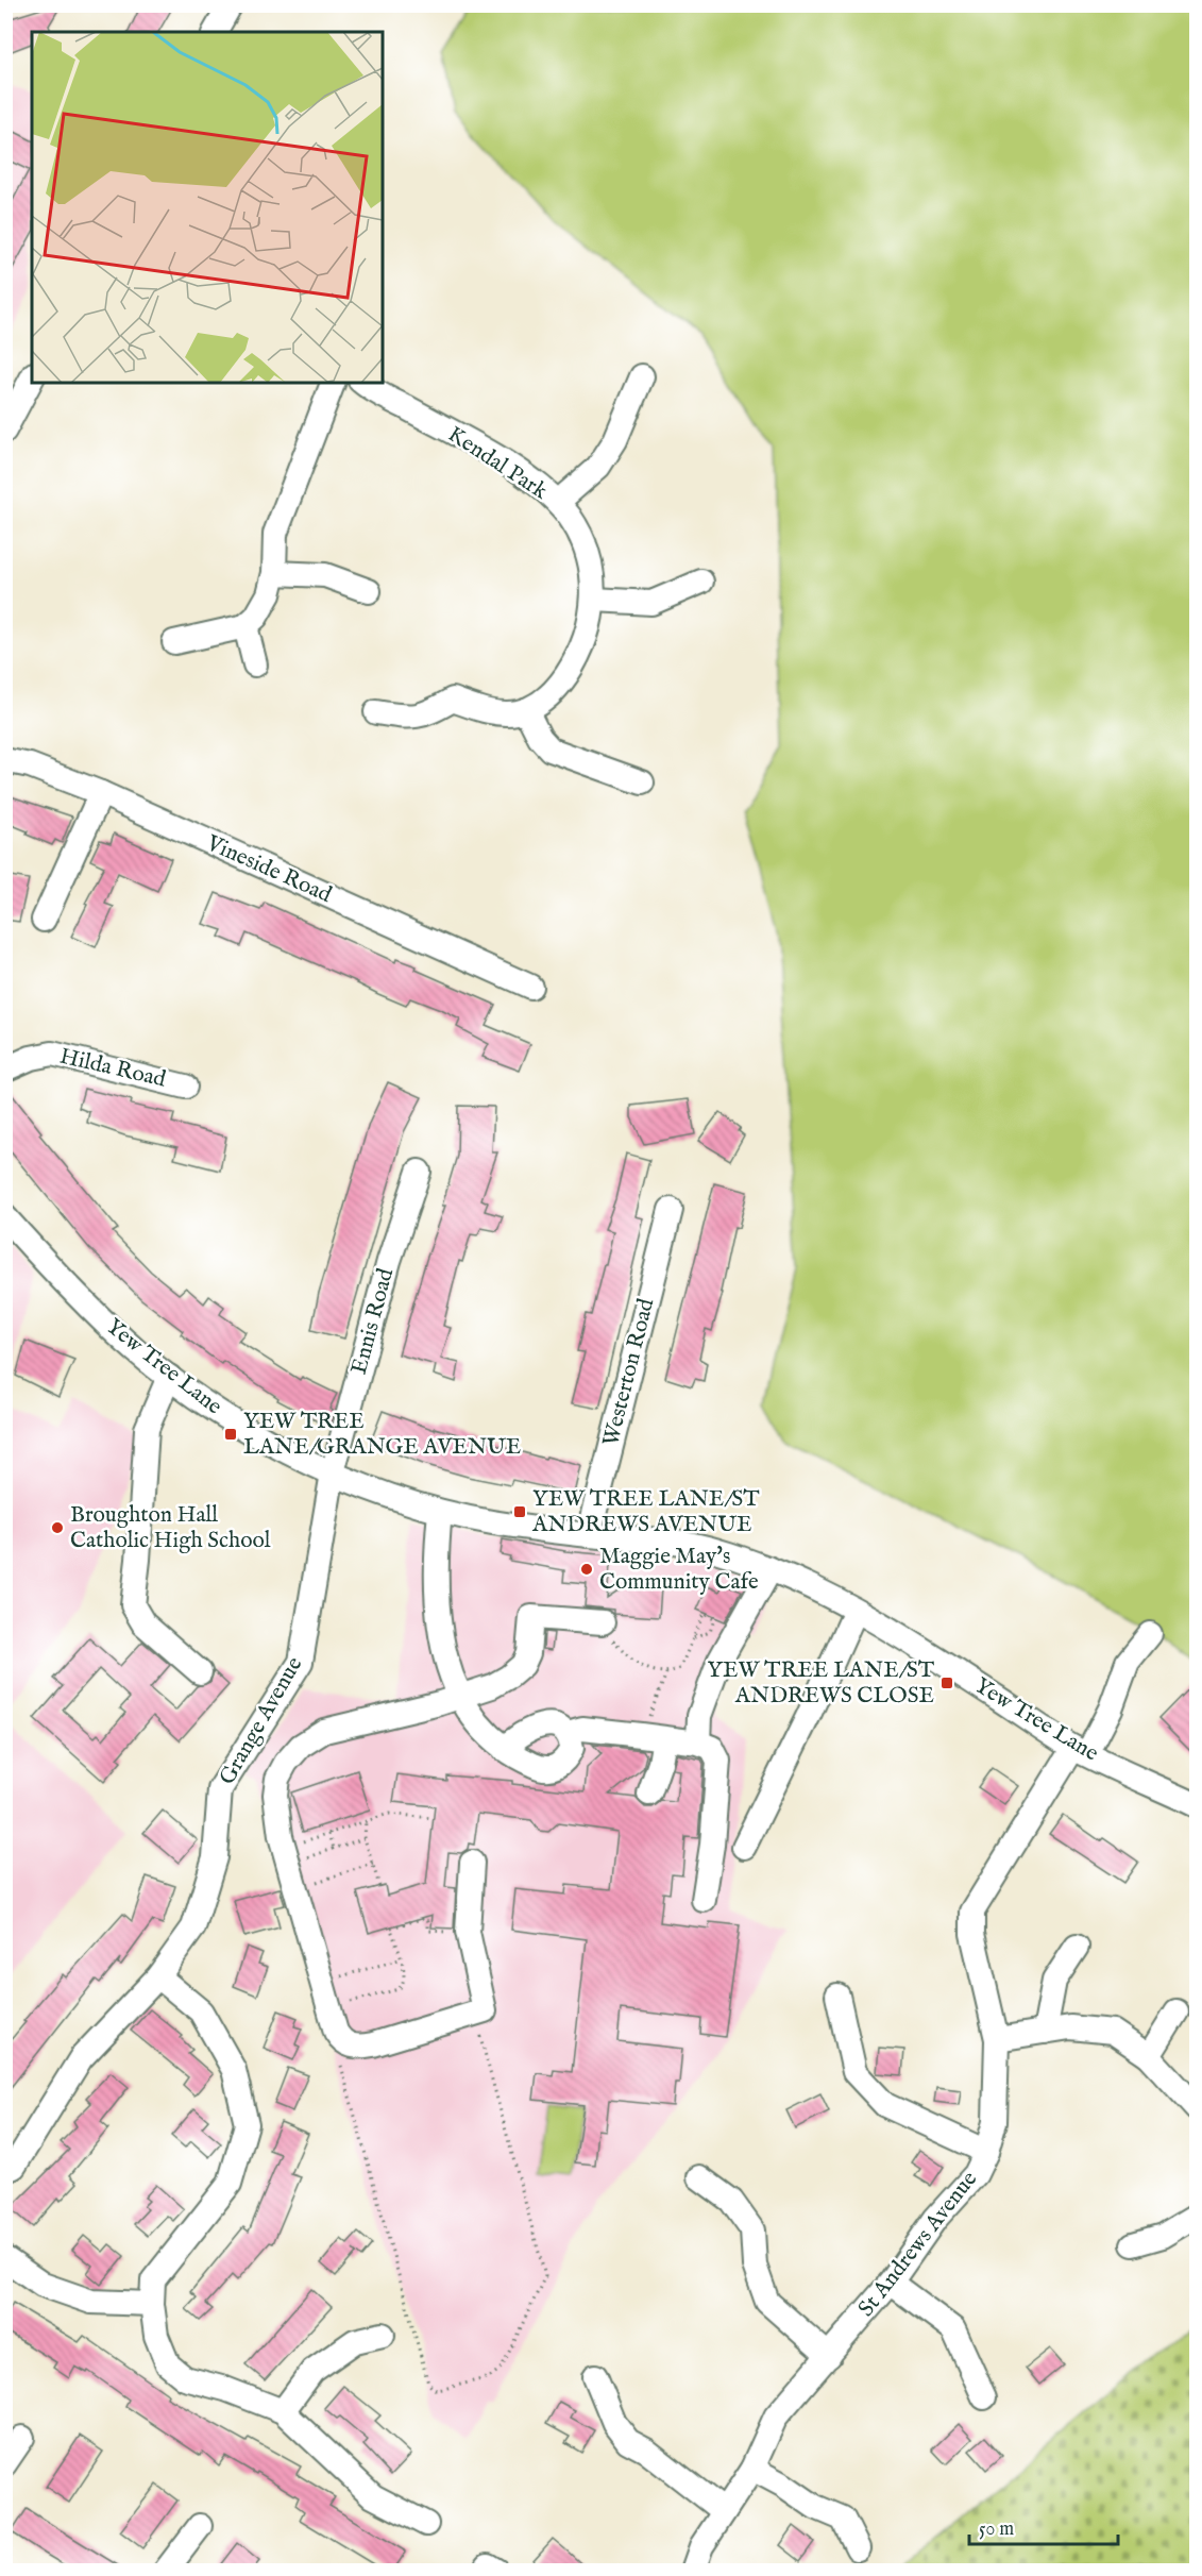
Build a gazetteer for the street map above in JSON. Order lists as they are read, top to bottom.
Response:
{
  "streets": {
    "street": [
      "Kendal Park",
      "Vineside Road",
      "Hilda Road",
      "Ennis Road",
      "Yew Tree Lane",
      "Westerton Road",
      "Grange Avenue",
      "St Andrews Avenue"
    ]
  },
  "crossings": [
    ["Ennis Road", "Yew Tree Lane"],
    ["Ennis Road", "Grange Avenue"],
    ["Yew Tree Lane", "Westerton Road"],
    ["Yew Tree Lane", "Grange Avenue"],
    ["Yew Tree Lane", "St Andrews Avenue"]
  ],
  "places": {
    "transit": ["YEW TREE LANE/GRANGE AVENUE", "YEW TREE LANE/ST ANDREWS AVENUE", "YEW TREE LANE/ST ANDREWS CLOSE"],
    "other": ["Broughton Hall Catholic High School", "Maggie May's Community Cafe"]
  },
  "scale_bar": "50 m"
}
